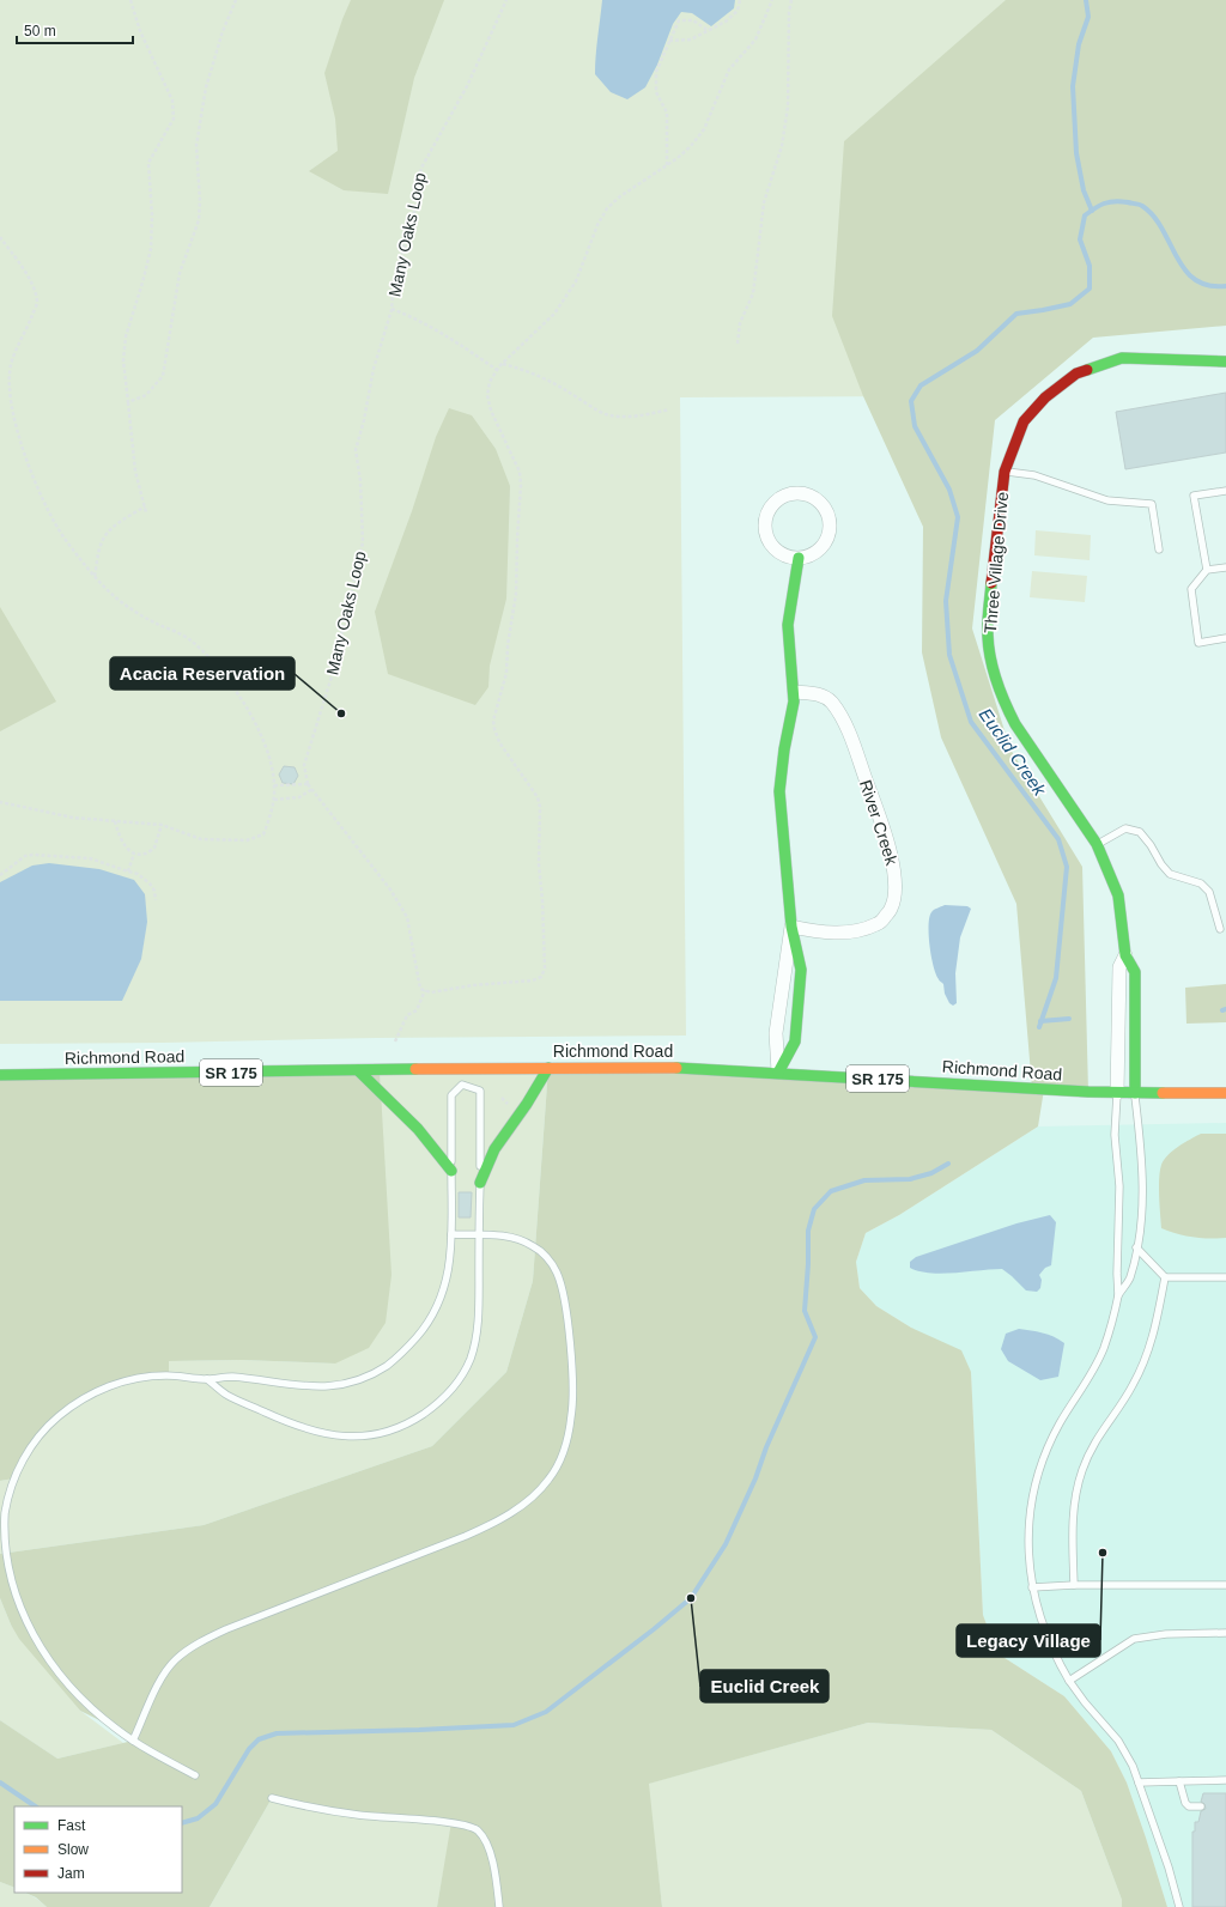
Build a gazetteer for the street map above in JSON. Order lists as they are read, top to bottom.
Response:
{
  "streets": {
    "main road": ["Three Village Drive", "Richmond Road", "SR 175"],
    "street": ["River Creek"],
    "path": ["Many Oaks Loop"]
  },
  "crossings": [
    ["Three Village Drive", "Richmond Road"]
  ],
  "water": ["Euclid Creek"],
  "places": ["Acacia Reservation", "Legacy Village", "Euclid Creek"],
  "legend": ["Fast", "Slow", "Jam"],
  "scale_bar": "50 m"
}
